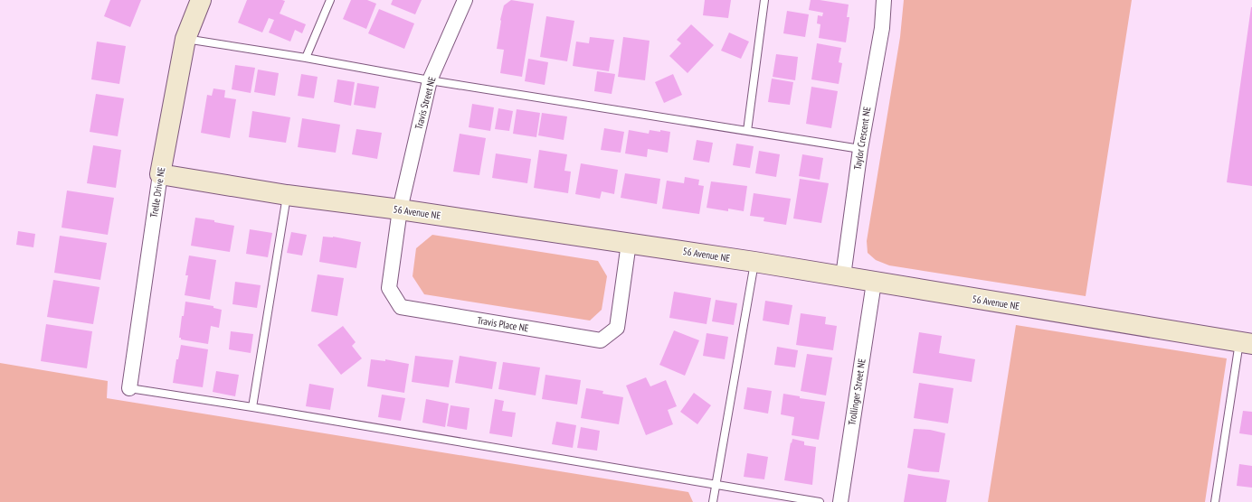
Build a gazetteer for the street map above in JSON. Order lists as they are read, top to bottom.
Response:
{
  "streets": {
    "street": [
      "Travis Street NE",
      "Taylor Crescent NE",
      "Trelle Drive NE",
      "56 Avenue NE",
      "Travis Place NE",
      "Trollinger Street NE"
    ]
  },
  "crossings": [
    ["Travis Street NE", "56 Avenue NE"],
    ["Travis Street NE", "Travis Place NE"],
    ["Taylor Crescent NE", "56 Avenue NE"],
    ["Trelle Drive NE", "56 Avenue NE"],
    ["56 Avenue NE", "Travis Place NE"],
    ["56 Avenue NE", "Trollinger Street NE"]
  ]
}
